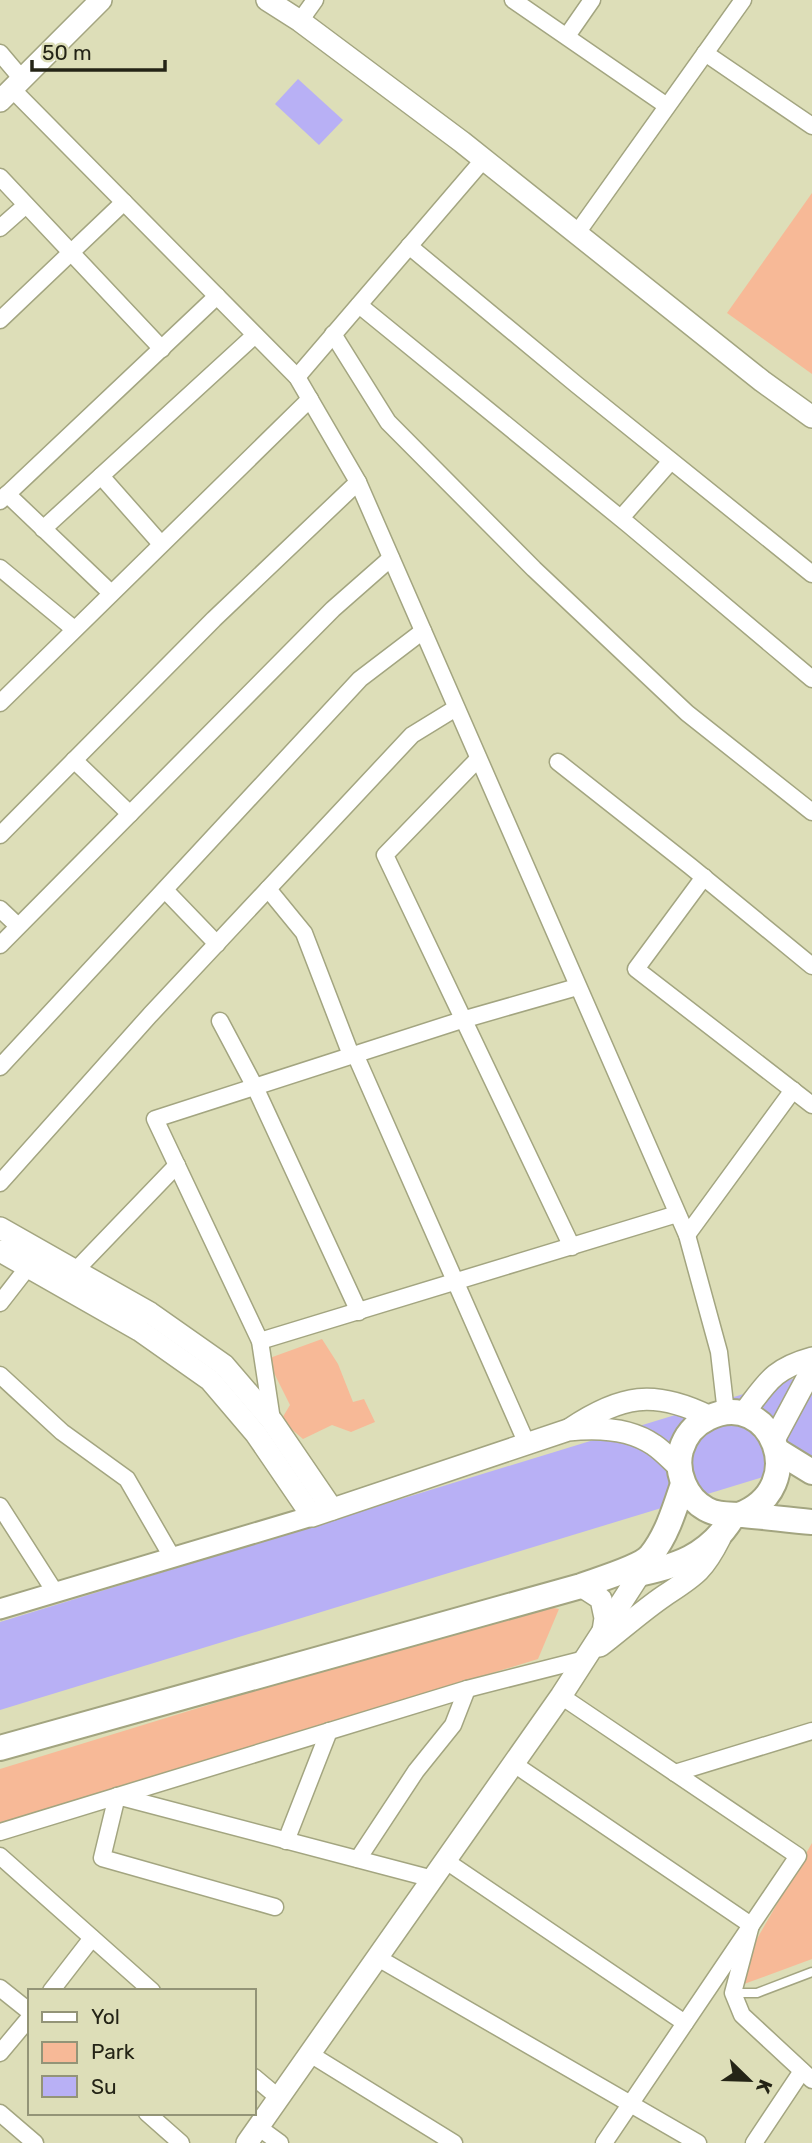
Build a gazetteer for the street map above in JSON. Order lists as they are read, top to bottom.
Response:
{
  "legend": ["Yol", "Park", "Su"],
  "scale_bar": "50 m",
  "north": "bottom right"
}
